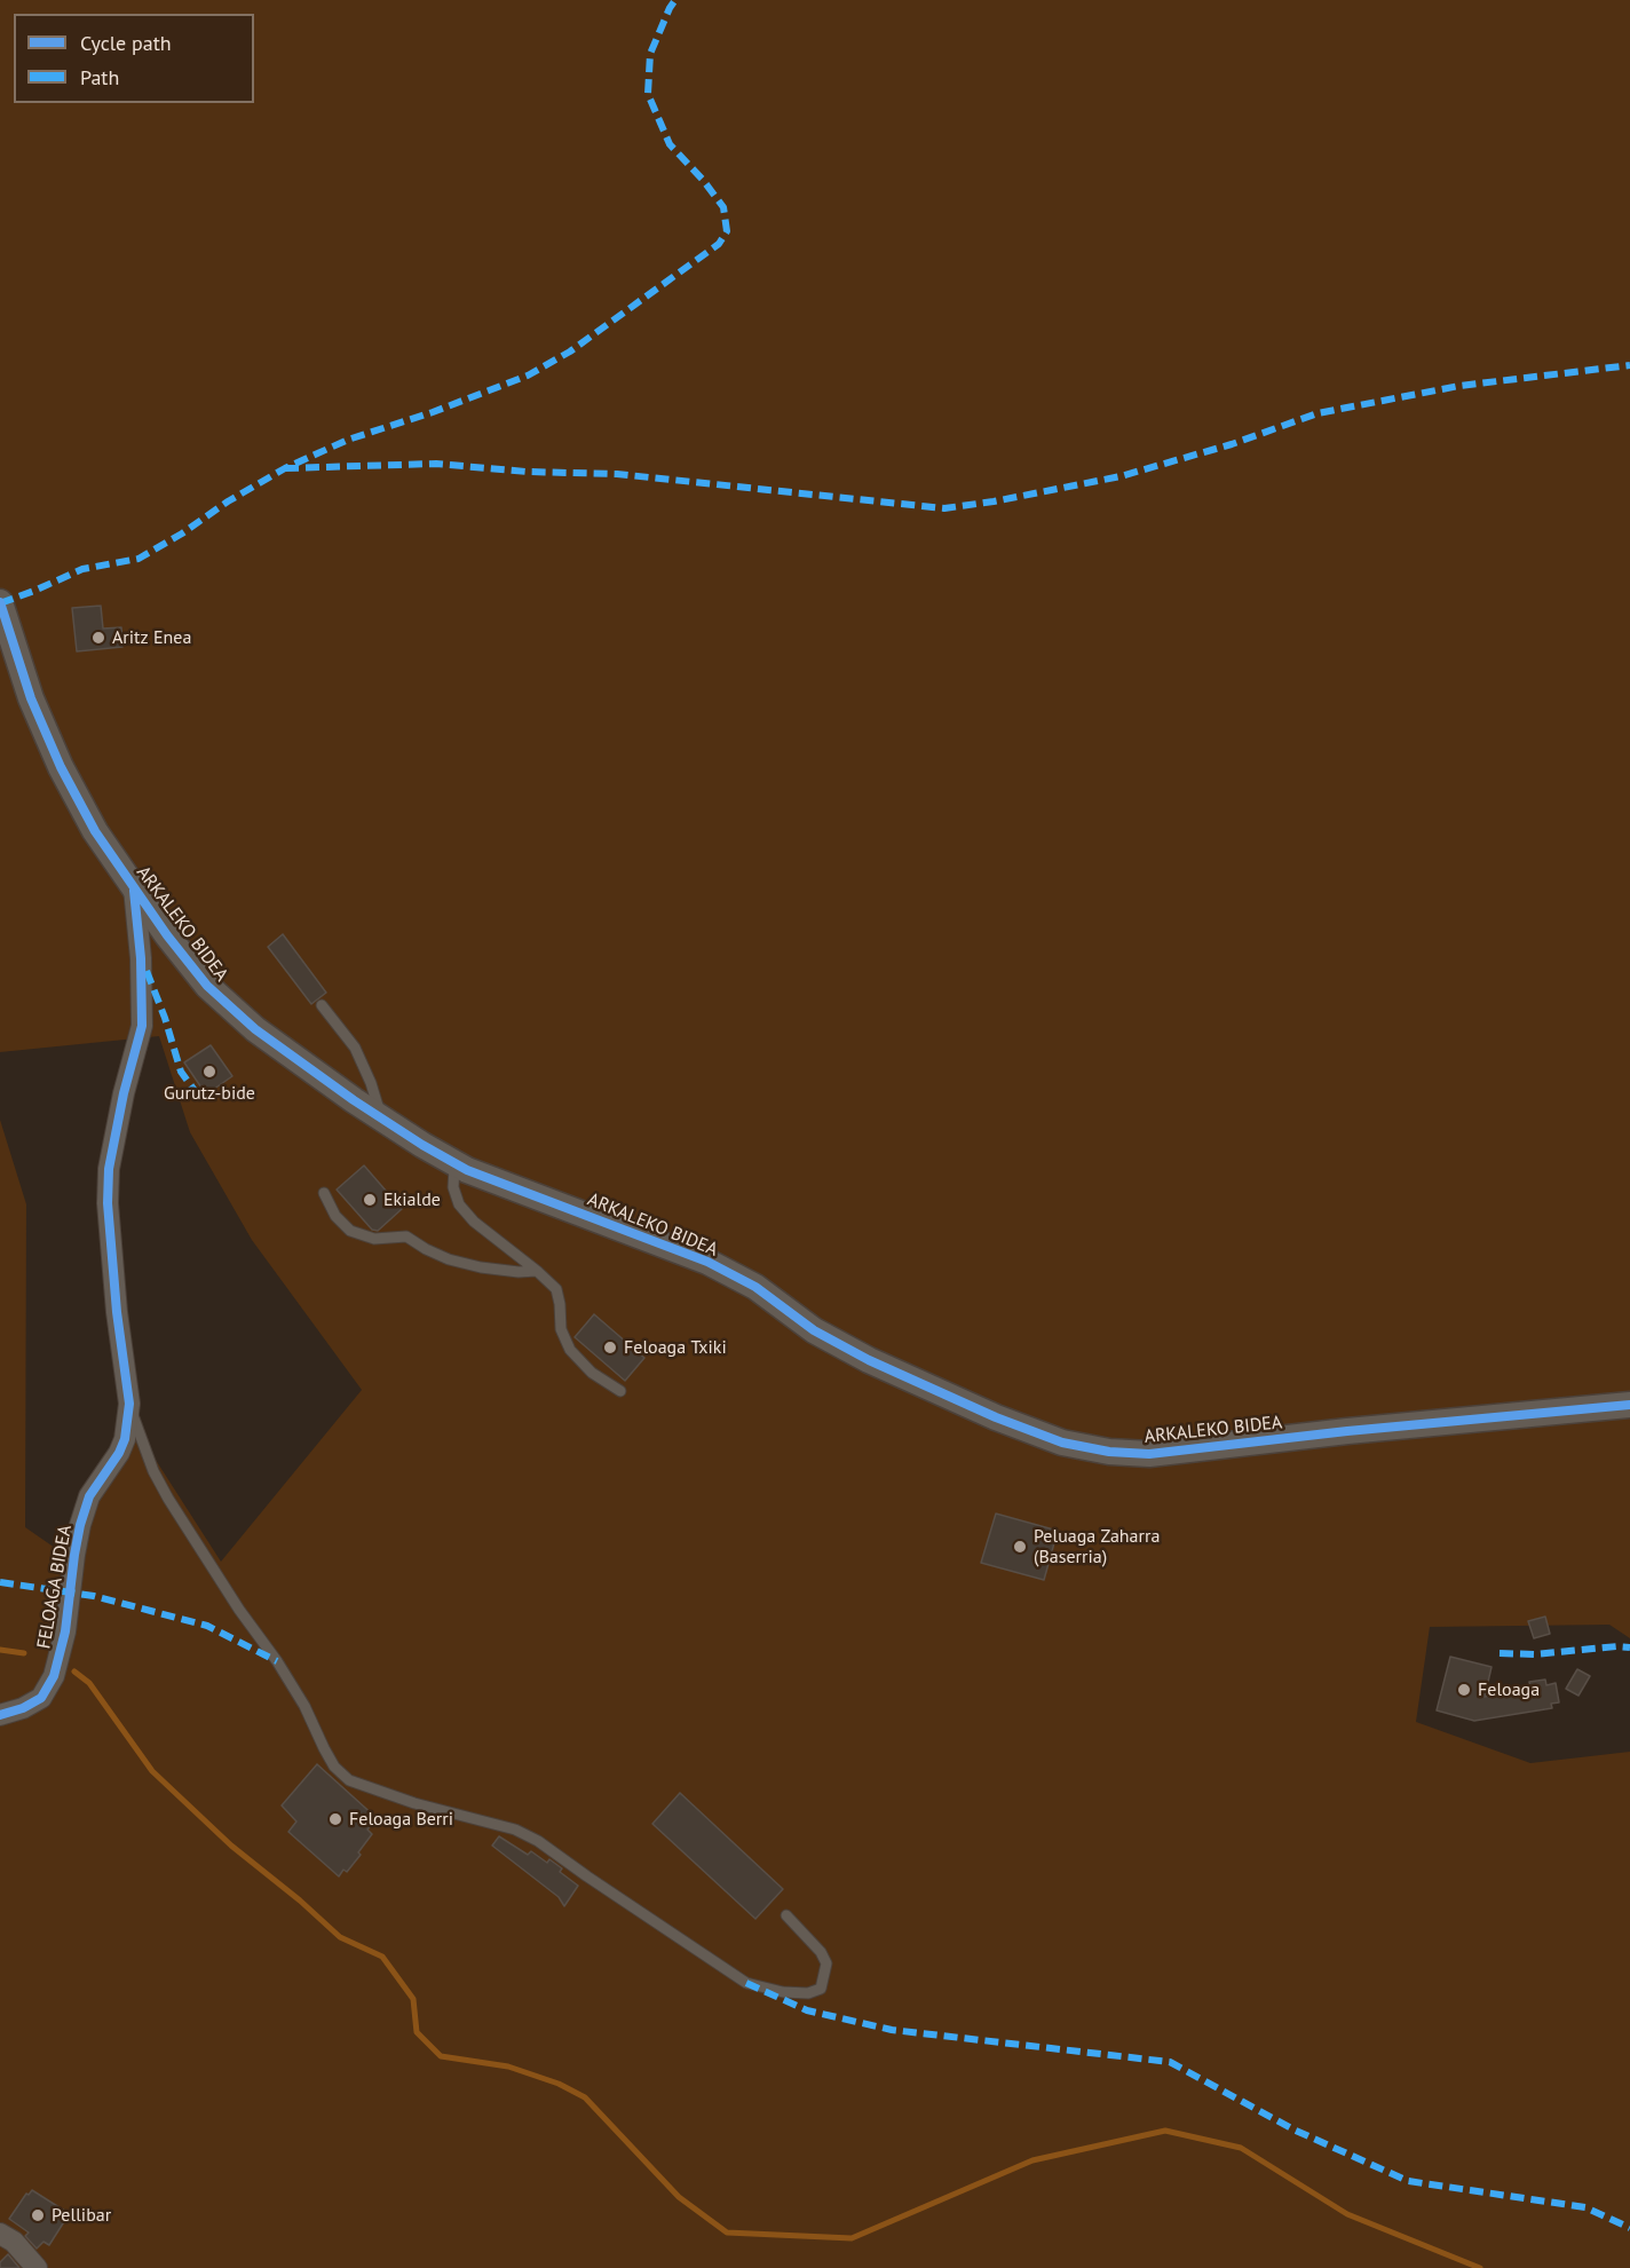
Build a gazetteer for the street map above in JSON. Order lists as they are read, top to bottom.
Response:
{
  "streets": {
    "street": ["ARKALEKO BIDEA", "FELOAGA BIDEA"]
  },
  "crossings": [
    ["ARKALEKO BIDEA", "FELOAGA BIDEA"]
  ],
  "places": [
    "Aritz Enea",
    "Gurutz-bide",
    "Ekialde",
    "Feloaga Txiki",
    "Peluaga Zaharra (Baserria)",
    "Feloaga",
    "Feloaga Berri",
    "Pellibar"
  ],
  "legend": ["Cycle path", "Path"]
}
